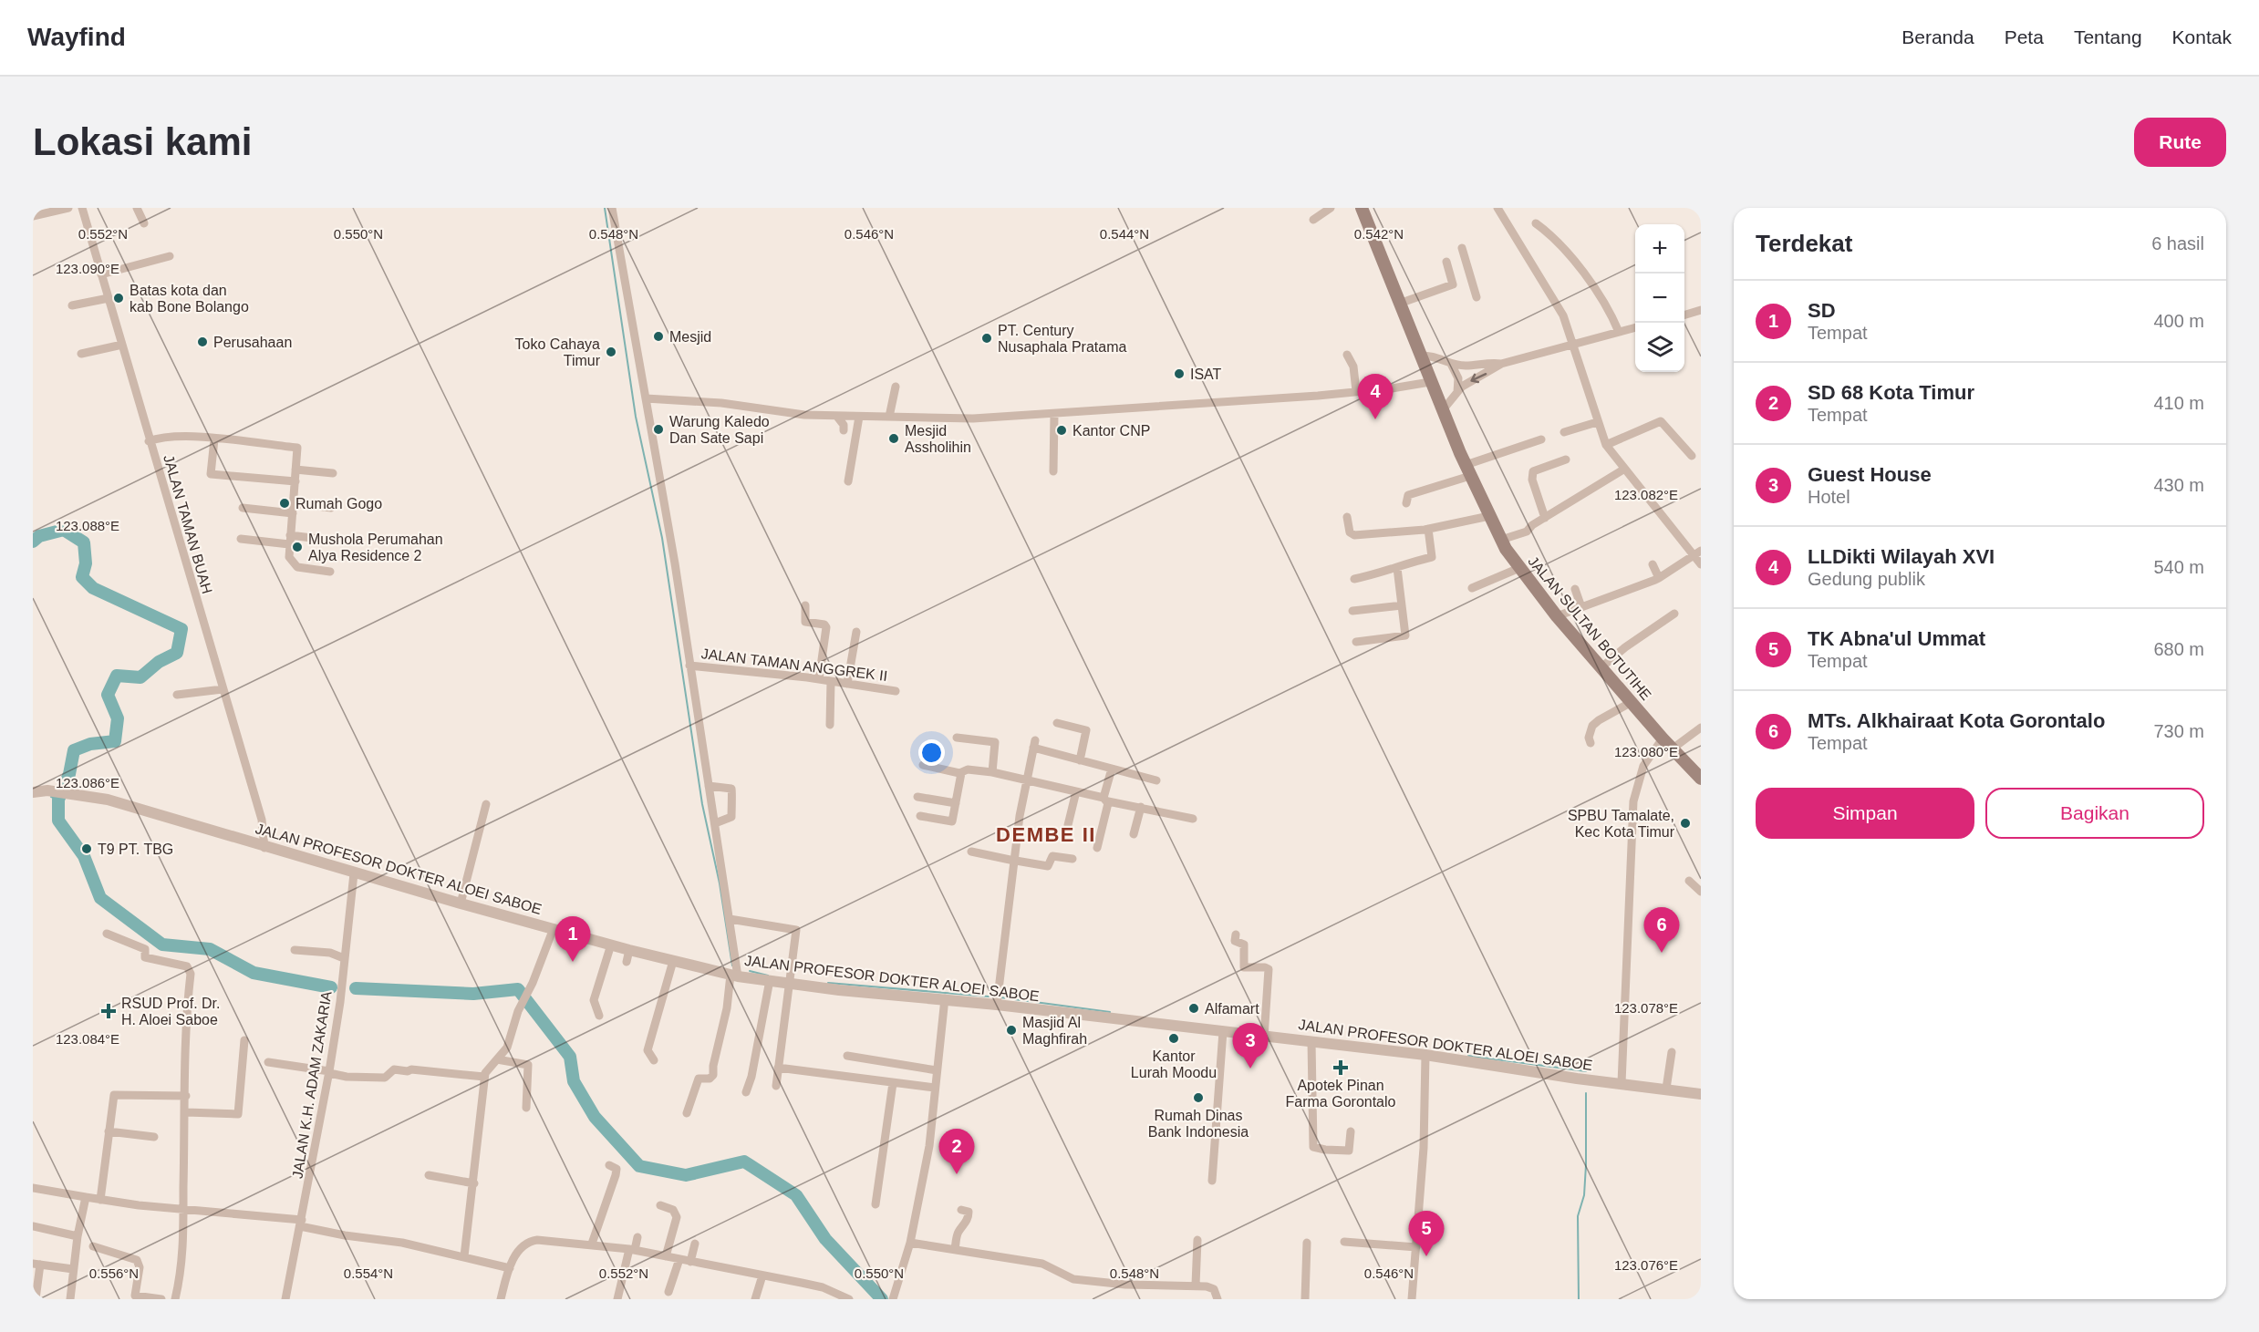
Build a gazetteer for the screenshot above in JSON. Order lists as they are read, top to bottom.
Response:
{
  "streets": {
    "main road": ["JALAN SULTAN BOTUTIHE"],
    "street": [
      "JALAN TAMAN BUAH",
      "JALAN TAMAN ANGGREK II",
      "JALAN PROFESOR DOKTER ALOEI SABOE",
      "JALAN K.H. ADAM ZAKARIA"
    ]
  },
  "crossings": [
    ["JALAN TAMAN BUAH", "JALAN PROFESOR DOKTER ALOEI SABOE"],
    ["JALAN PROFESOR DOKTER ALOEI SABOE", "JALAN K.H. ADAM ZAKARIA"]
  ],
  "districts": ["DEMBE II"],
  "places": {
    "other": [
      "Batas kota dan kab Bone Bolango",
      "Mesjid",
      "PT. Century Nusaphala Pratama",
      "Perusahaan",
      "Toko Cahaya Timur",
      "ISAT",
      "Warung Kaledo Dan Sate Sapi",
      "Kantor CNP",
      "Mesjid Assholihin",
      "Rumah Gogo",
      "Mushola Perumahan Alya Residence 2",
      "SPBU Tamalate, Kec Kota Timur",
      "T9 PT. TBG",
      "Alfamart",
      "Masjid Al Maghfirah",
      "Kantor Lurah Moodu",
      "Rumah Dinas Bank Indonesia"
    ],
    "health": ["RSUD Prof. Dr. H. Aloei Saboe", "Apotek Pinan Farma Gorontalo"]
  },
  "page": {
    "header": "Wayfind",
    "nav": [
      "Beranda",
      "Peta",
      "Tentang",
      "Kontak"
    ],
    "buttons": [
      "Rute",
      ["Simpan", "Bagikan"]
    ],
    "title": "Lokasi kami",
    "heading": ["Terdekat", "6 hasil"],
    "map_buttons": ["+", "−"],
    "list": [
      {
        "mark": "1",
        "name": "SD",
        "note": "Tempat",
        "value": "400 m"
      },
      {
        "mark": "2",
        "name": "SD 68 Kota Timur",
        "note": "Tempat",
        "value": "410 m"
      },
      {
        "mark": "3",
        "name": "Guest House",
        "note": "Hotel",
        "value": "430 m"
      },
      {
        "mark": "4",
        "name": "LLDikti Wilayah XVI",
        "note": "Gedung publik",
        "value": "540 m"
      },
      {
        "mark": "5",
        "name": "TK Abna'ul Ummat",
        "note": "Tempat",
        "value": "680 m"
      },
      {
        "mark": "6",
        "name": "MTs. Alkhairaat Kota Gorontalo",
        "note": "Tempat",
        "value": "730 m"
      }
    ],
    "pins": [
      "4",
      "6",
      "1",
      "3",
      "2",
      "5"
    ]
  },
  "coordinates": [
    "0.544°N",
    "0.542°N",
    "0.552°N",
    "0.550°N",
    "0.548°N",
    "0.546°N",
    "123.090°E",
    "123.082°E",
    "123.088°E",
    "123.080°E",
    "123.086°E",
    "123.078°E",
    "123.084°E",
    "123.076°E",
    "0.556°N",
    "0.554°N"
  ]
}
